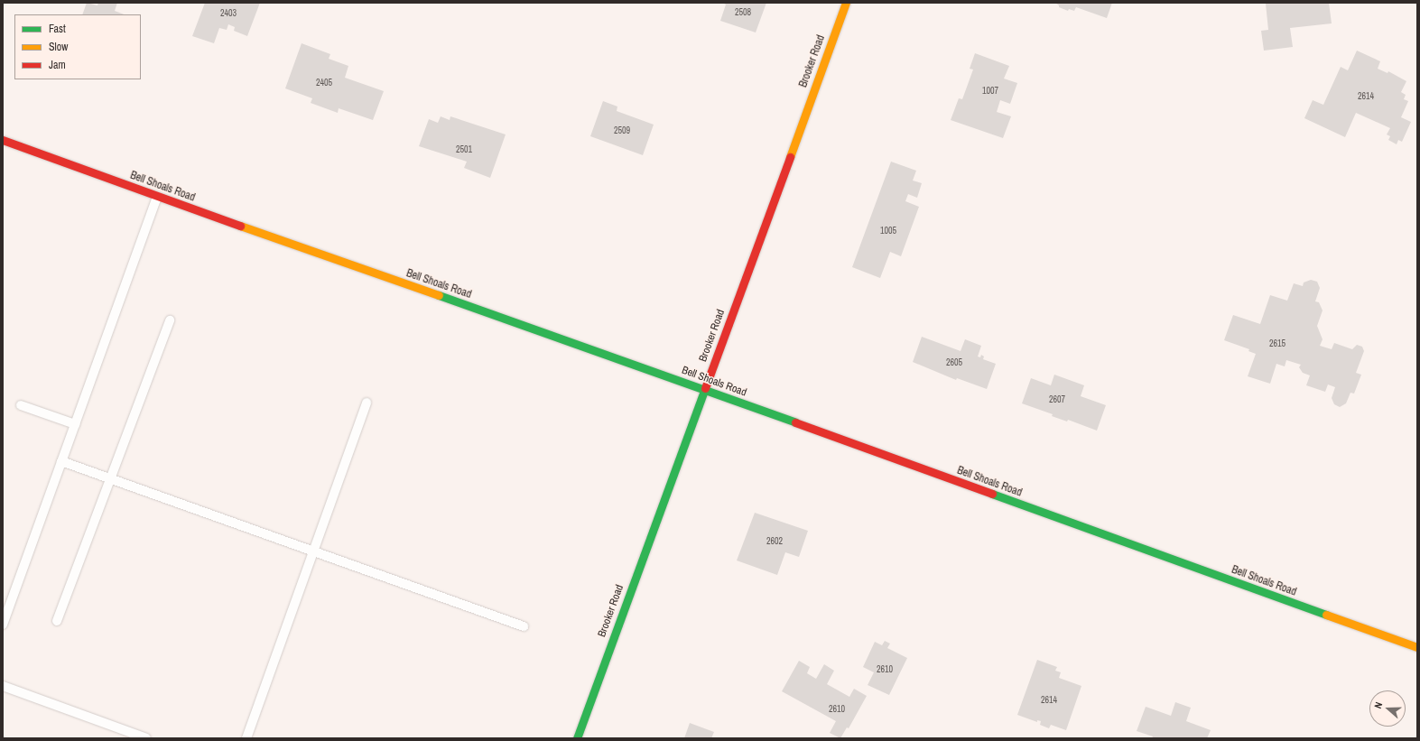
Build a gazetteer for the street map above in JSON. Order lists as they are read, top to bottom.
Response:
{
  "streets": {
    "main road": ["Brooker Road", "Bell Shoals Road"]
  },
  "crossings": [
    ["Brooker Road", "Bell Shoals Road"]
  ],
  "house_numbers": [
    "2508",
    "2403",
    "2405",
    "1007",
    "2614",
    "2509",
    "2501",
    "1005",
    "2615",
    "2605",
    "2607",
    "2602",
    "2610",
    "2614",
    "2610"
  ],
  "legend": ["Fast", "Slow", "Jam"],
  "north": "left"
}
